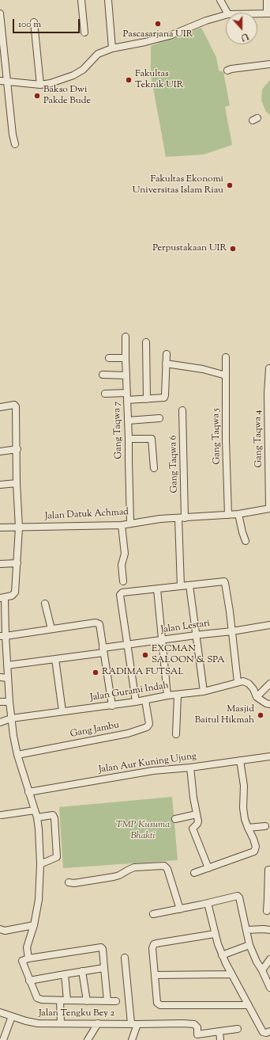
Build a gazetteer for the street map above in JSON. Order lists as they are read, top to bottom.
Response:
{
  "streets": {
    "street": [
      "Gang Taqwa 7",
      "Gang Taqwa 5",
      "Gang Taqwa 4",
      "Gang Taqwa 6",
      "Jalan Datuk Achmad",
      "Jalan Lestari",
      "Jalan Gurami Indah",
      "Gang Jambu",
      "Jalan Aur Kuning Ujung",
      "Jalan Tengku Bey 2"
    ]
  },
  "crossings": [
    ["Gang Taqwa 7", "Jalan Datuk Achmad"],
    ["Gang Taqwa 5", "Jalan Datuk Achmad"],
    ["Gang Taqwa 4", "Jalan Datuk Achmad"],
    ["Gang Taqwa 6", "Jalan Datuk Achmad"],
    ["Jalan Gurami Indah", "Gang Jambu"]
  ],
  "parks": ["TMP Kusuma Bhakti"],
  "places": [
    "Pascasarjana UIR",
    "Fakultas Teknik UIR",
    "Bakso Dwi Pakde Bude",
    "Fakultas Ekonomi Universitas Islam Riau",
    "Perpustakaan UIR",
    "EXCMAN SALOON & SPA",
    "RADIMA FUTSAL",
    "Masjid Baitul Hikmah"
  ],
  "scale_bar": "100 m",
  "north": "bottom"
}
